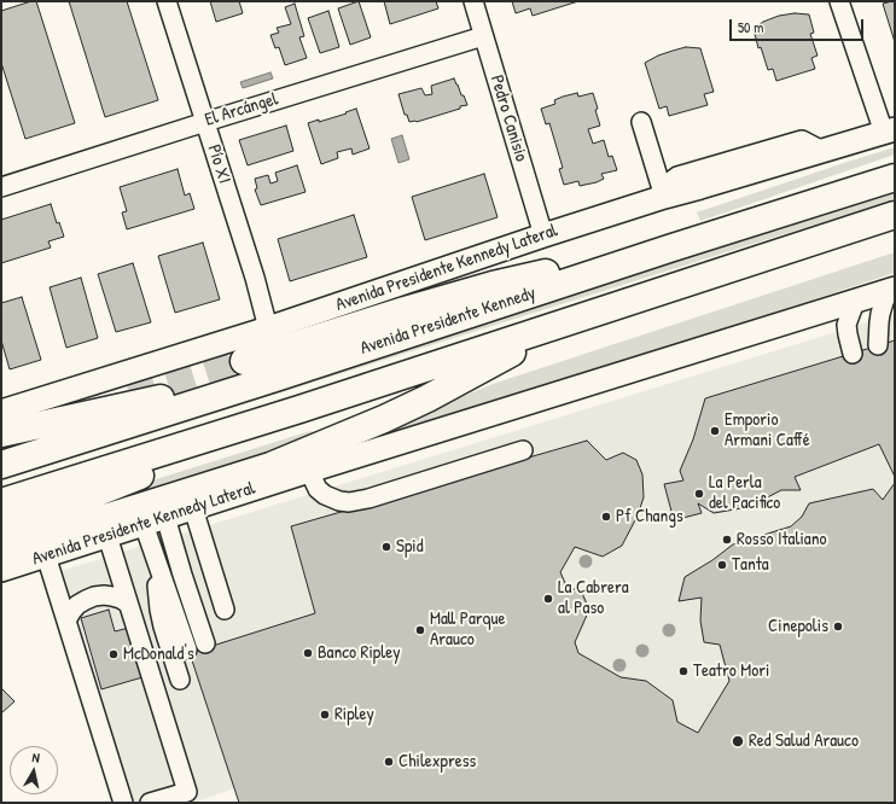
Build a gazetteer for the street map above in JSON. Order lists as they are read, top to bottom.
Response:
{
  "streets": {
    "highway": ["Avenida Presidente Kennedy"],
    "main road": ["Avenida Presidente Kennedy Lateral"],
    "street": ["El Arcángel", "Pedro Canisio", "Pío XI"]
  },
  "crossings": [
    ["El Arcángel", "Pedro Canisio"],
    ["El Arcángel", "Pío XI"],
    ["Pedro Canisio", "Avenida Presidente Kennedy Lateral"],
    ["Pío XI", "Avenida Presidente Kennedy Lateral"]
  ],
  "places": [
    "Emporio Armani Caffé",
    "La Perla del Pacifico",
    "Pf Changs",
    "Rosso Italiano",
    "Spid",
    "Tanta",
    "La Cabrera al Paso",
    "Cinepolis",
    "Mall Parque Arauco",
    "Banco Ripley",
    "McDonald's",
    "Teatro Mori",
    "Ripley",
    "Red Salud Arauco",
    "Chilexpress"
  ],
  "scale_bar": "50 m",
  "north": "top"
}
